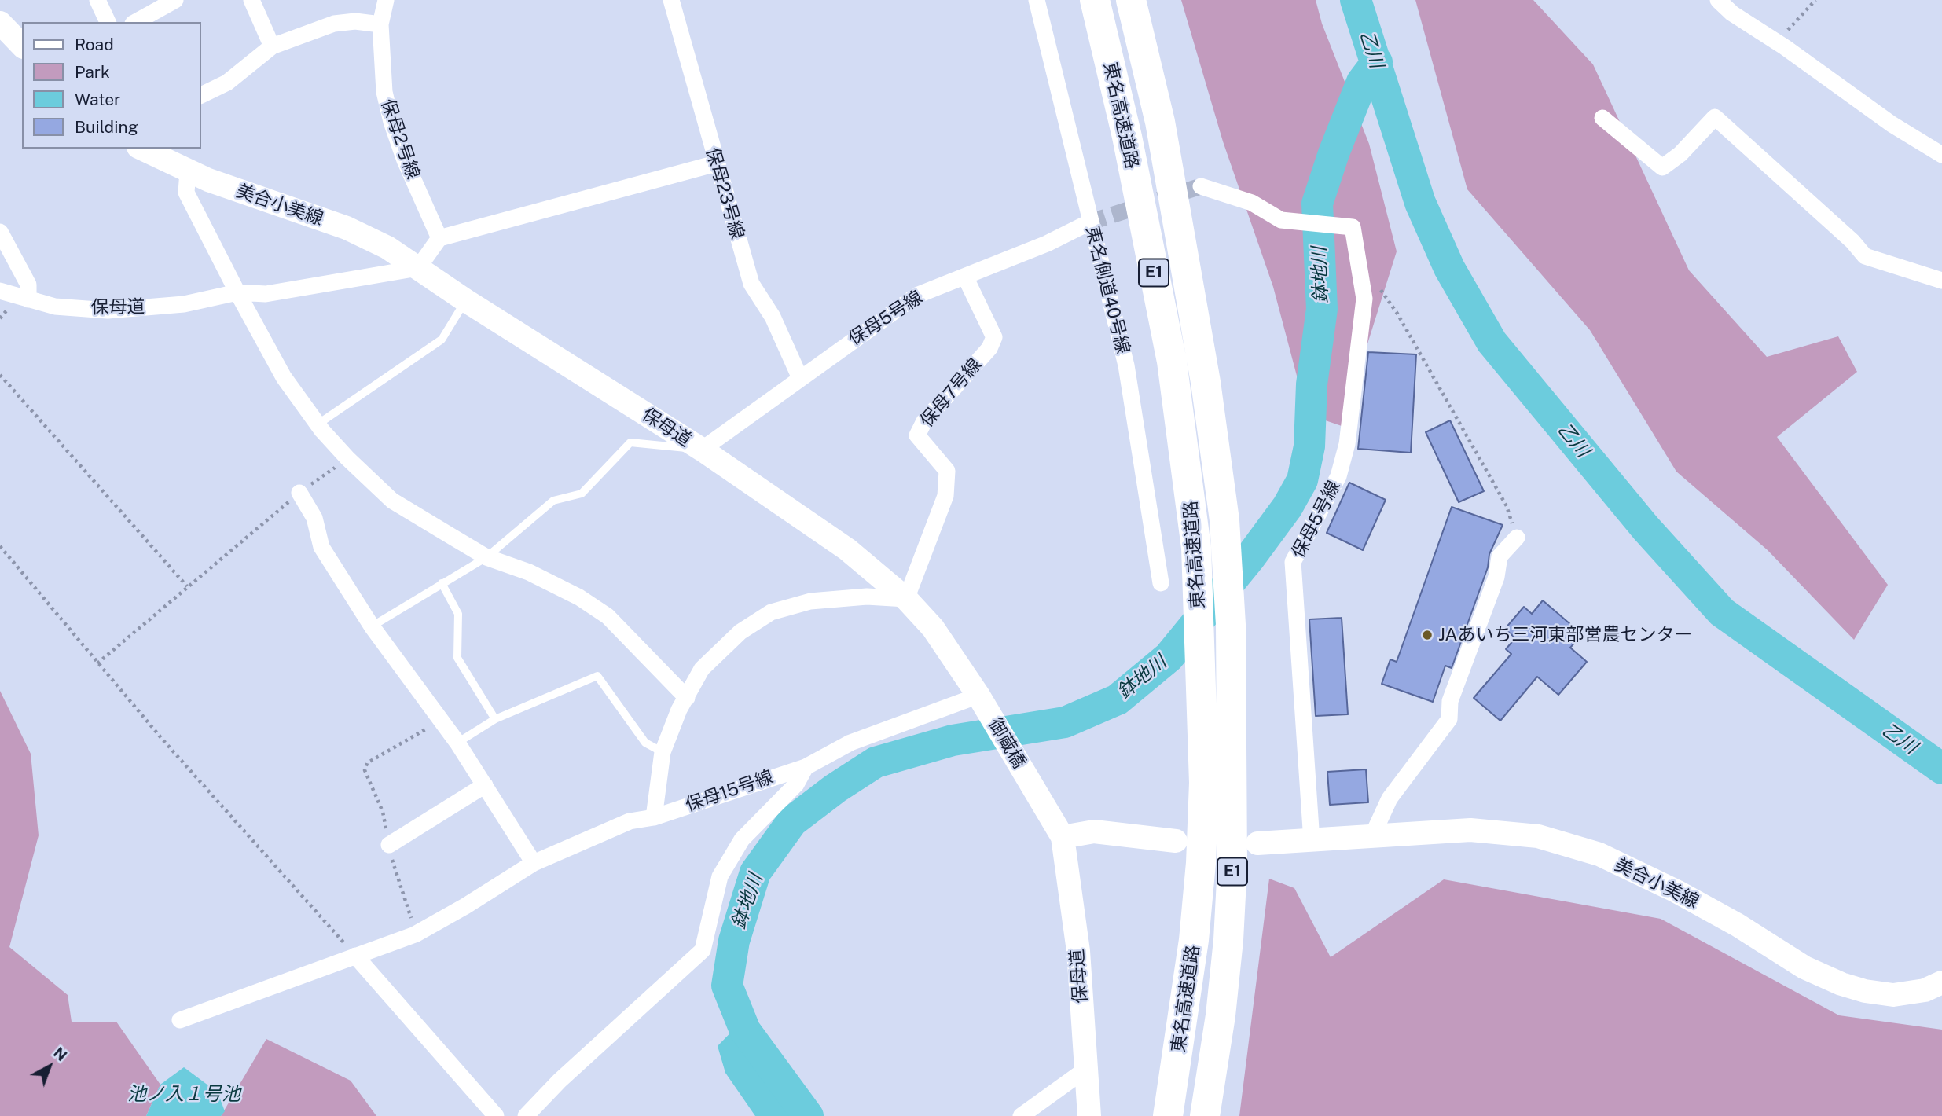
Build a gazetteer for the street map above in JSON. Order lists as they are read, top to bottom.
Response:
{
  "streets": {
    "highway": ["東名高速道路", "E1"],
    "street": [
      "保母2号線",
      "保母23号線",
      "美合小美線",
      "東名側道40号線",
      "保母道",
      "保母5号線",
      "保母7号線",
      "御蔵橋",
      "保母15号線"
    ]
  },
  "crossings": [
    ["保母23号線", "保母5号線"],
    ["美合小美線", "保母道"],
    ["美合小美線", "保母5号線"],
    ["東名側道40号線", "保母5号線"],
    ["保母道", "保母5号線"],
    ["保母道", "保母7号線"],
    ["保母道", "御蔵橋"],
    ["保母道", "保母15号線"],
    ["保母5号線", "保母7号線"],
    ["御蔵橋", "保母15号線"]
  ],
  "water": ["乙川", "鉢地川", "池ノ入１号池"],
  "places": ["JAあいち三河東部営農センター"],
  "legend": [
    "Road",
    "Park",
    "Water",
    "Building"
  ],
  "north": "top right"
}
